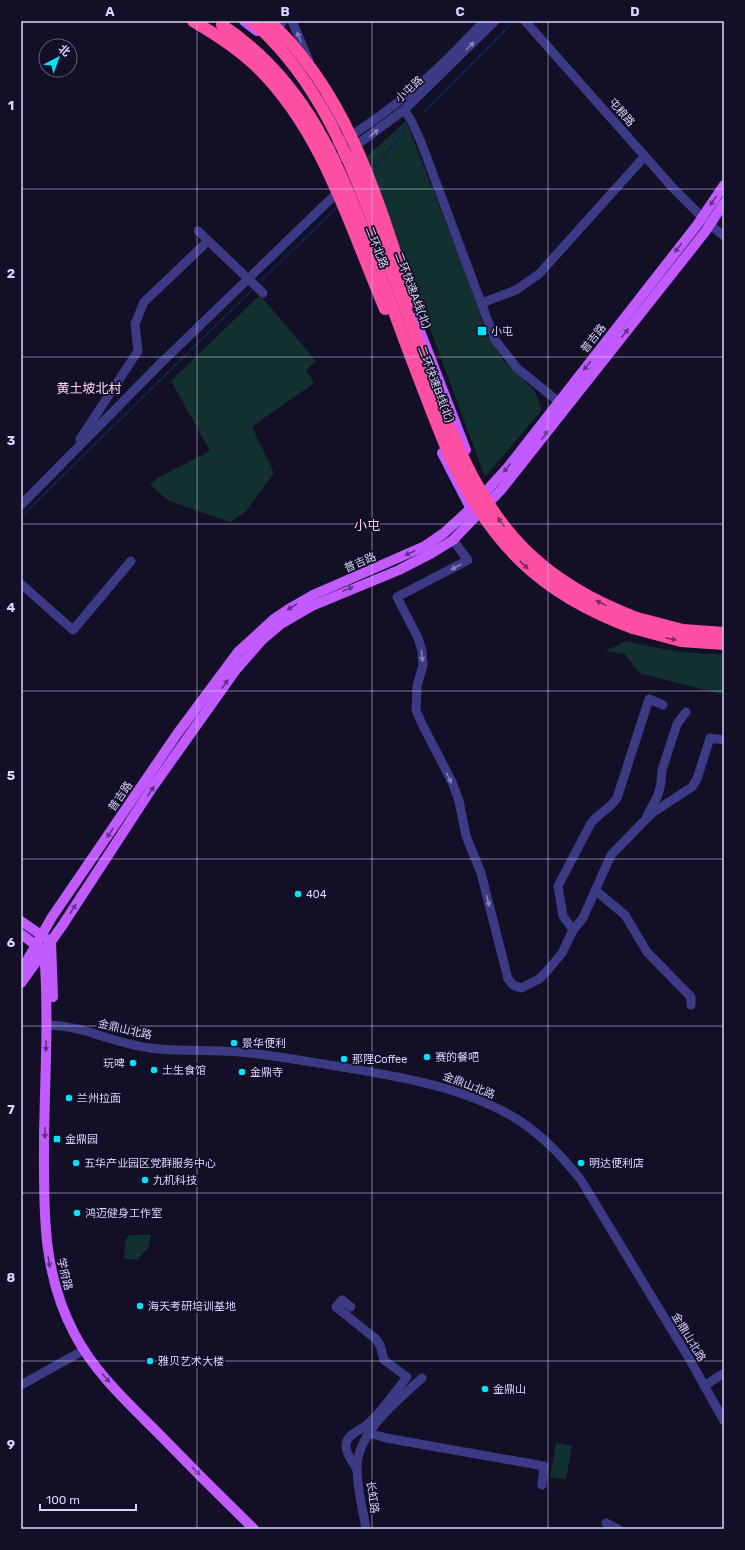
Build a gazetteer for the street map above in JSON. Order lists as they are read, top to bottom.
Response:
{
  "streets": {
    "highway": ["二环快速A线(北)", "二环快速B线(北)"],
    "main road": ["二环北路", "普吉路", "学府路"],
    "street": [
      "小屯路",
      "屯粮路",
      "金鼎山北路",
      "长虹路"
    ]
  },
  "crossings": [
    ["小屯路", "二环北路"],
    ["屯粮路", "普吉路"],
    ["二环北路", "二环快速A线(北)"],
    ["二环北路", "普吉路"],
    ["二环快速A线(北)", "二环快速B线(北)"],
    ["普吉路", "学府路"],
    ["金鼎山北路", "学府路"]
  ],
  "one_way": ["学府路"],
  "districts": ["黄土坡北村", "小屯"],
  "places": {
    "transit": ["小屯", "金鼎园"],
    "other": [
      "404",
      "景华便利",
      "赛的餐吧",
      "那䧉Coffee",
      "玩啤",
      "土生食馆",
      "金鼎寺",
      "兰州拉面",
      "五华产业园区党群服务中心",
      "明达便利店",
      "九机科技",
      "鸿迈健身工作室",
      "海天考研培训基地",
      "雅贝艺术大楼",
      "金鼎山"
    ]
  },
  "scale_bar": "100 m",
  "north": "top right",
  "grid": {
    "columns": [
      "A",
      "B",
      "C",
      "D"
    ],
    "rows": [
      "1",
      "2",
      "3",
      "4",
      "5",
      "6",
      "7",
      "8",
      "9"
    ]
  }
}
